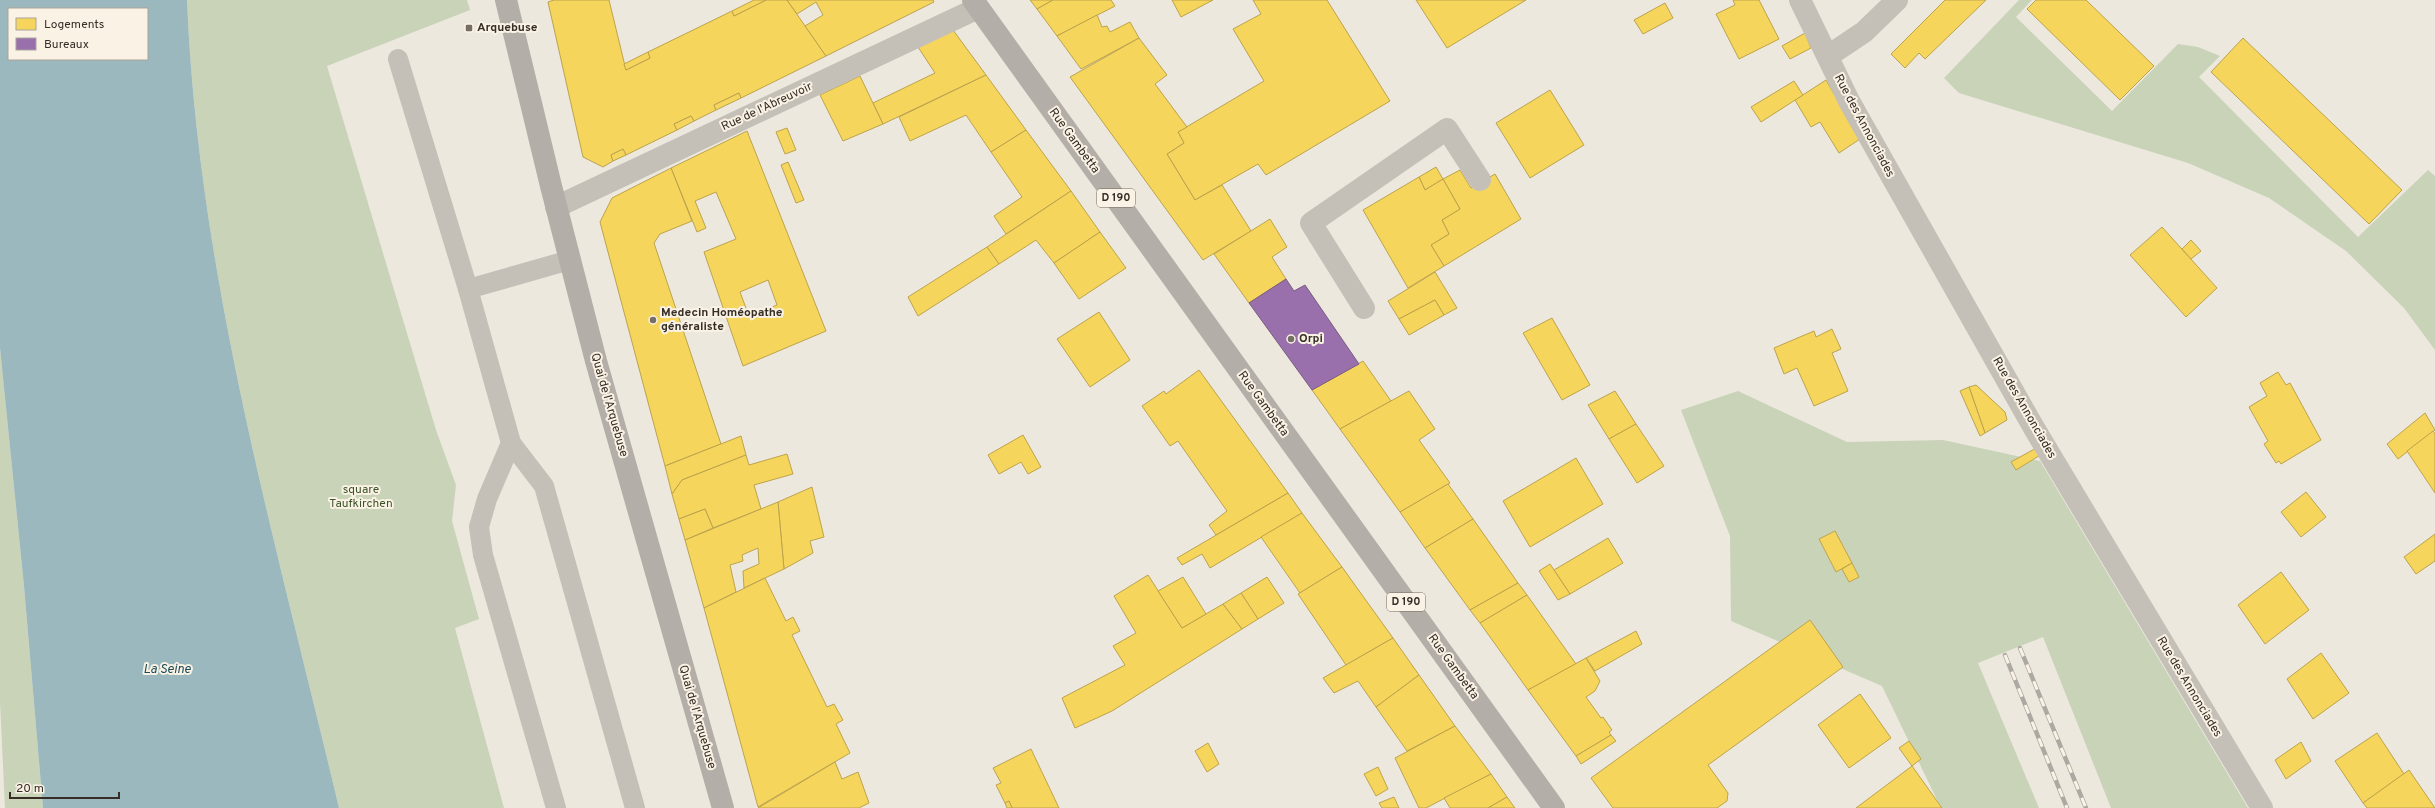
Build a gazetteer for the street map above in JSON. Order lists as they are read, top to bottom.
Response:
{
  "streets": {
    "main road": ["Rue Gambetta", "D 190", "Quai de l'Arquebuse"],
    "street": ["Rue de l'Abreuvoir", "Rue des Annonciades"]
  },
  "crossings": [
    ["Rue de l'Abreuvoir", "Rue Gambetta"],
    ["Rue de l'Abreuvoir", "Quai de l'Arquebuse"]
  ],
  "water": ["La Seine"],
  "parks": ["square Taufkirchen"],
  "places": {
    "transit": ["Arquebuse"],
    "other": ["Medecin Homéopathe généraliste", "Orpi"]
  },
  "legend": ["Logements", "Bureaux"],
  "scale_bar": "20 m"
}
